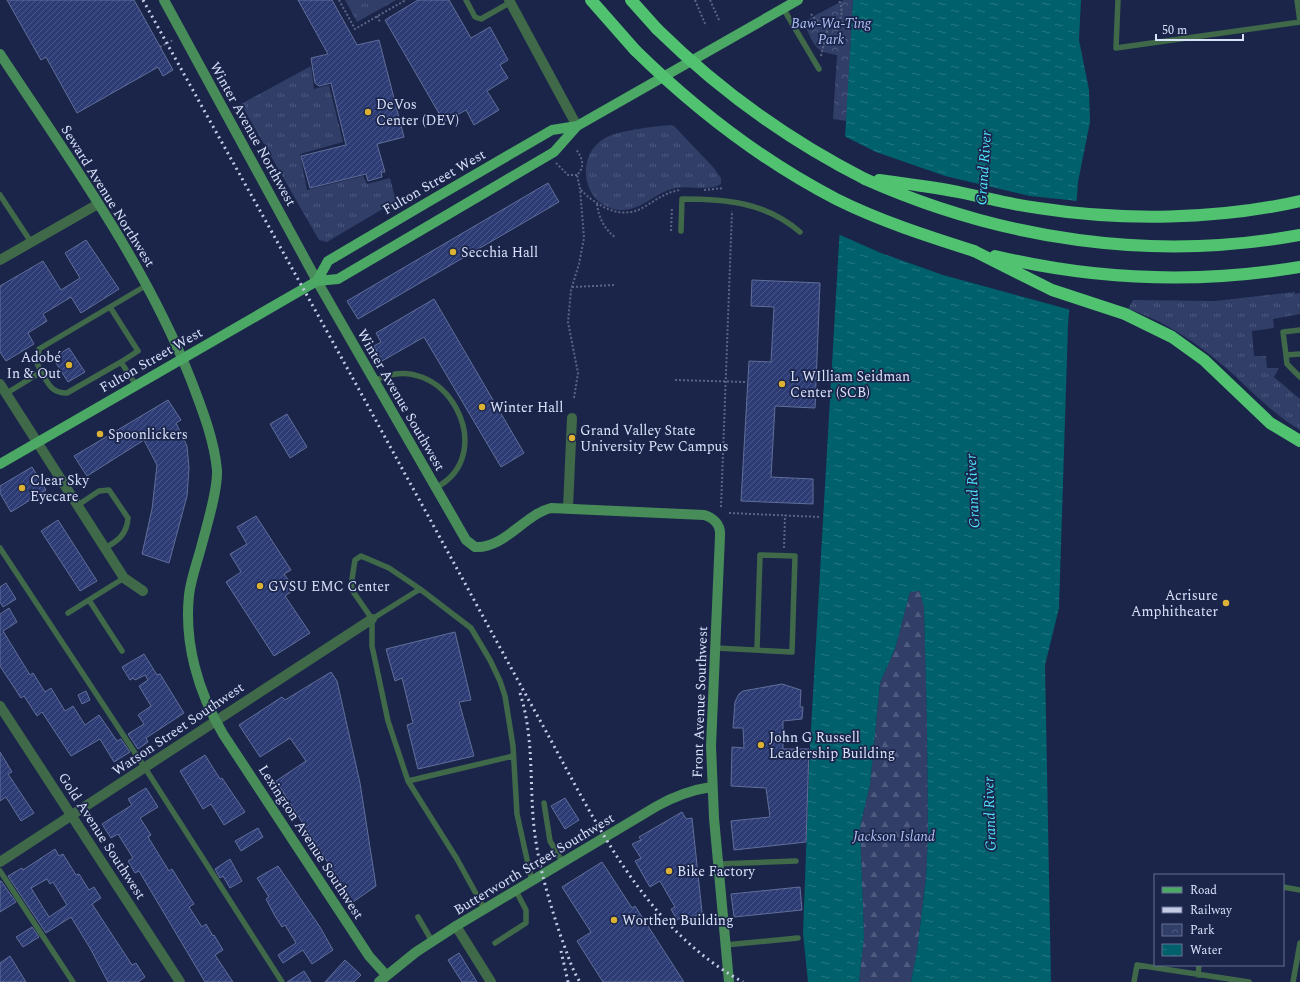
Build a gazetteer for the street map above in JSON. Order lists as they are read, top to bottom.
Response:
{
  "streets": {
    "main road": ["Fulton Street West"],
    "street": [
      "Winter Avenue Northwest",
      "Seward Avenue Northwest",
      "Winter Avenue Southwest",
      "Front Avenue Southwest",
      "Watson Street Southwest",
      "Gold Avenue Southwest",
      "Lexington Avenue Southwest",
      "Butterworth Street Southwest"
    ]
  },
  "crossings": [
    ["Winter Avenue Northwest", "Fulton Street West"],
    ["Winter Avenue Northwest", "Winter Avenue Southwest"],
    ["Fulton Street West", "Seward Avenue Northwest"],
    ["Fulton Street West", "Winter Avenue Southwest"],
    ["Seward Avenue Northwest", "Watson Street Southwest"],
    ["Seward Avenue Northwest", "Lexington Avenue Southwest"],
    ["Winter Avenue Southwest", "Front Avenue Southwest"],
    ["Front Avenue Southwest", "Butterworth Street Southwest"],
    ["Watson Street Southwest", "Gold Avenue Southwest"],
    ["Watson Street Southwest", "Lexington Avenue Southwest"],
    ["Lexington Avenue Southwest", "Butterworth Street Southwest"]
  ],
  "water": ["Grand River"],
  "parks": ["Baw-Wa-Ting Park", "Jackson Island"],
  "places": [
    "DeVos Center (DEV)",
    "Secchia Hall",
    "Adobé In & Out",
    "L WIlliam Seidman Center (SCB)",
    "Winter Hall",
    "Spoonlickers",
    "Grand Valley State University Pew Campus",
    "Clear Sky Eyecare",
    "GVSU EMC Center",
    "Acrisure Amphitheater",
    "John G Russell Leadership Building",
    "Bike Factory",
    "Worthen Building"
  ],
  "legend": [
    "Road",
    "Railway",
    "Park",
    "Water"
  ],
  "scale_bar": "50 m"
}
